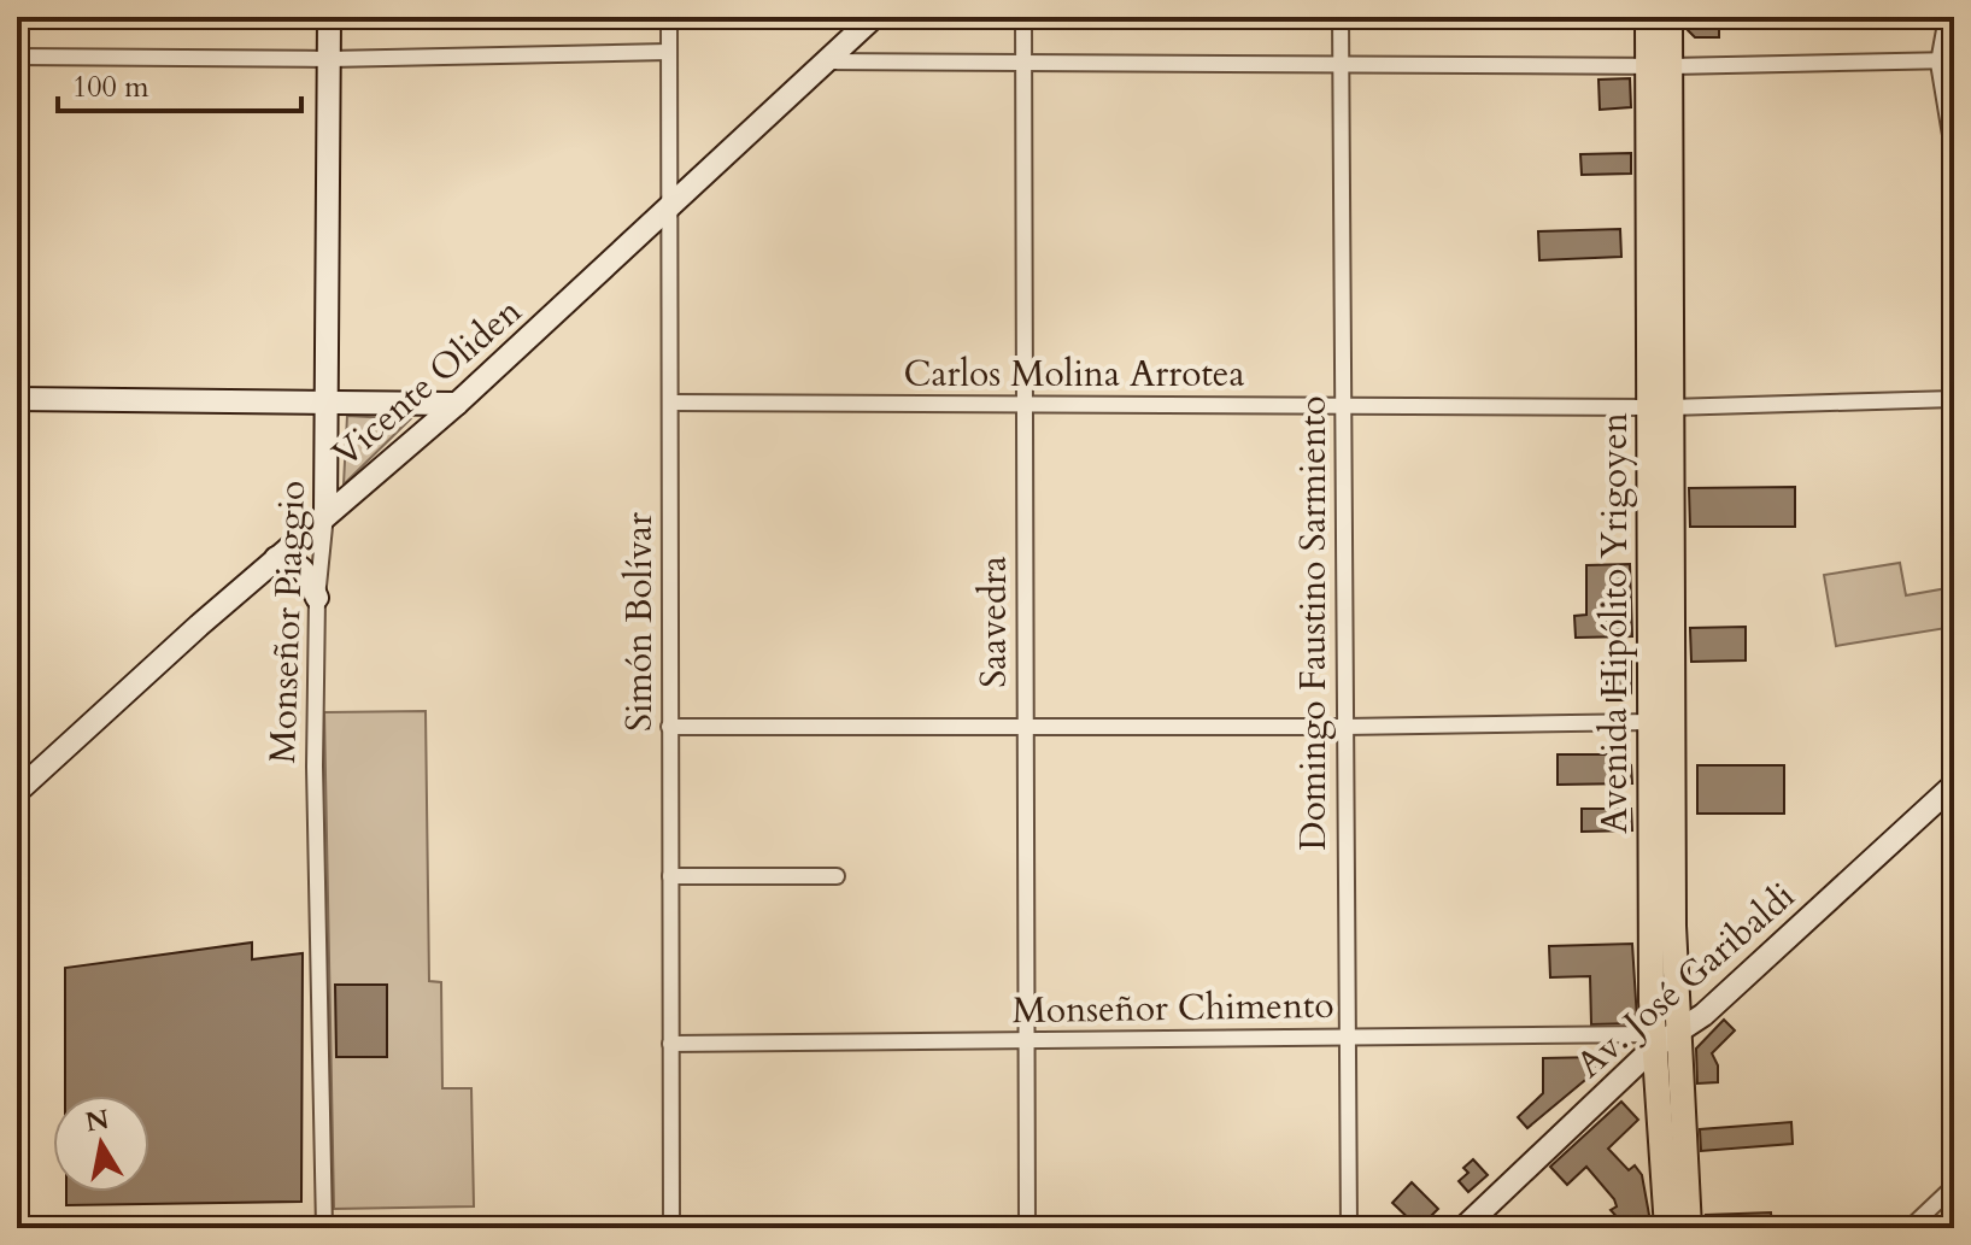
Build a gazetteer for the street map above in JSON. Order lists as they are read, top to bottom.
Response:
{
  "streets": {
    "main road": ["Avenida Hipólito Yrigoyen"],
    "street": [
      "Carlos Molina Arrotea",
      "Vicente Oliden",
      "Monseñor Piaggio",
      "Simón Bolívar",
      "Saavedra",
      "Domingo Faustino Sarmiento",
      "Av. José Garibaldi",
      "Monseñor Chimento"
    ]
  },
  "crossings": [
    ["Carlos Molina Arrotea", "Simón Bolívar"],
    ["Carlos Molina Arrotea", "Saavedra"],
    ["Carlos Molina Arrotea", "Domingo Faustino Sarmiento"],
    ["Carlos Molina Arrotea", "Avenida Hipólito Yrigoyen"],
    ["Vicente Oliden", "Monseñor Piaggio"],
    ["Vicente Oliden", "Simón Bolívar"],
    ["Simón Bolívar", "Monseñor Chimento"],
    ["Saavedra", "Monseñor Chimento"],
    ["Domingo Faustino Sarmiento", "Monseñor Chimento"],
    ["Avenida Hipólito Yrigoyen", "Av. José Garibaldi"],
    ["Avenida Hipólito Yrigoyen", "Monseñor Chimento"],
    ["Av. José Garibaldi", "Monseñor Chimento"]
  ],
  "scale_bar": "100 m",
  "north": "top"
}
